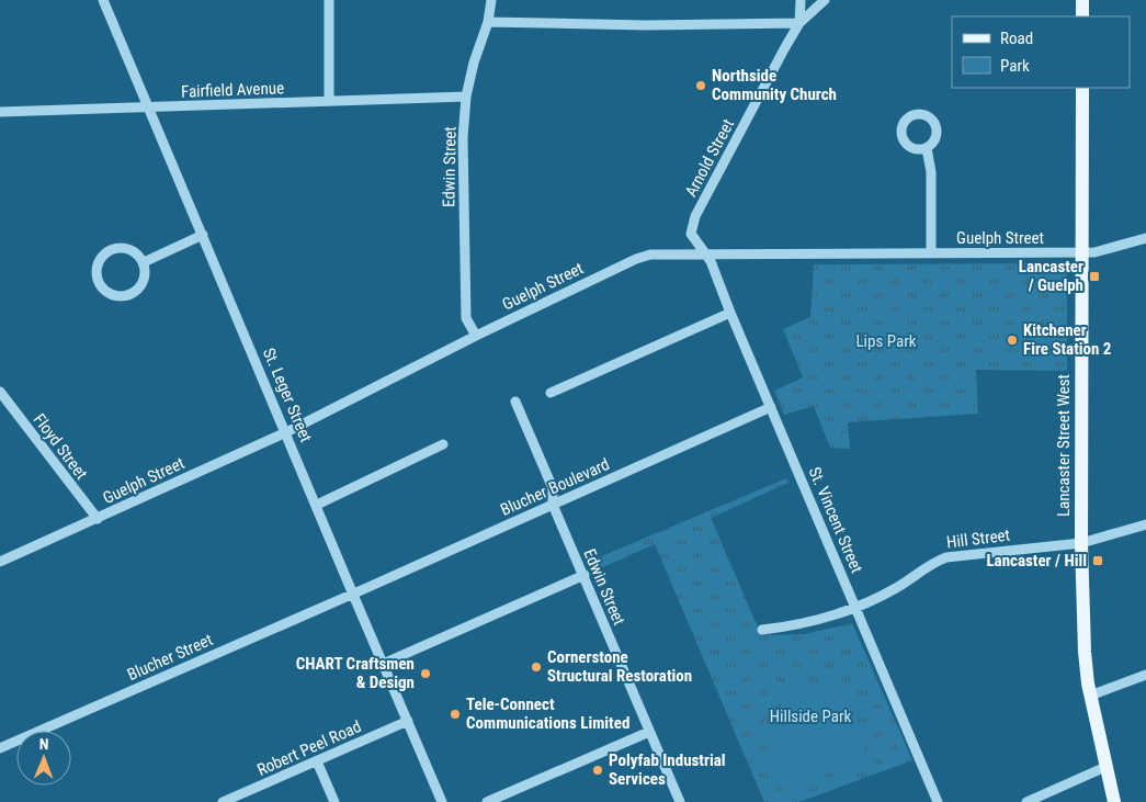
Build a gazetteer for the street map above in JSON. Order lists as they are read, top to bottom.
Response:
{
  "streets": {
    "main road": ["Lancaster Street West"],
    "street": [
      "Fairfield Avenue",
      "Arnold Street",
      "Edwin Street",
      "Guelph Street",
      "St. Leger Street",
      "Floyd Street",
      "Blucher Boulevard",
      "St. Vincent Street",
      "Hill Street",
      "Blucher Street",
      "Robert Peel Road"
    ]
  },
  "crossings": [
    ["Fairfield Avenue", "Edwin Street"],
    ["Fairfield Avenue", "St. Leger Street"],
    ["Arnold Street", "Guelph Street"],
    ["Arnold Street", "St. Vincent Street"],
    ["Edwin Street", "Guelph Street"],
    ["Edwin Street", "Blucher Boulevard"],
    ["Guelph Street", "St. Leger Street"],
    ["Guelph Street", "Lancaster Street West"],
    ["Guelph Street", "Floyd Street"],
    ["Guelph Street", "St. Vincent Street"],
    ["St. Leger Street", "Blucher Boulevard"],
    ["St. Leger Street", "Blucher Street"],
    ["St. Leger Street", "Robert Peel Road"],
    ["Lancaster Street West", "Hill Street"],
    ["Blucher Boulevard", "St. Vincent Street"],
    ["Blucher Boulevard", "Blucher Street"],
    ["St. Vincent Street", "Hill Street"]
  ],
  "parks": ["Lips Park", "Hillside Park"],
  "places": {
    "other": [
      "Northside Community Church",
      "Kitchener Fire Station 2",
      "Cornerstone Structural Restoration",
      "CHART Craftsmen & Design",
      "Tele-Connect Communications Limited",
      "Polyfab Industrial Services"
    ],
    "transit": ["Lancaster / Guelph", "Lancaster / Hill"]
  },
  "legend": ["Road", "Park"],
  "north": "top"
}
